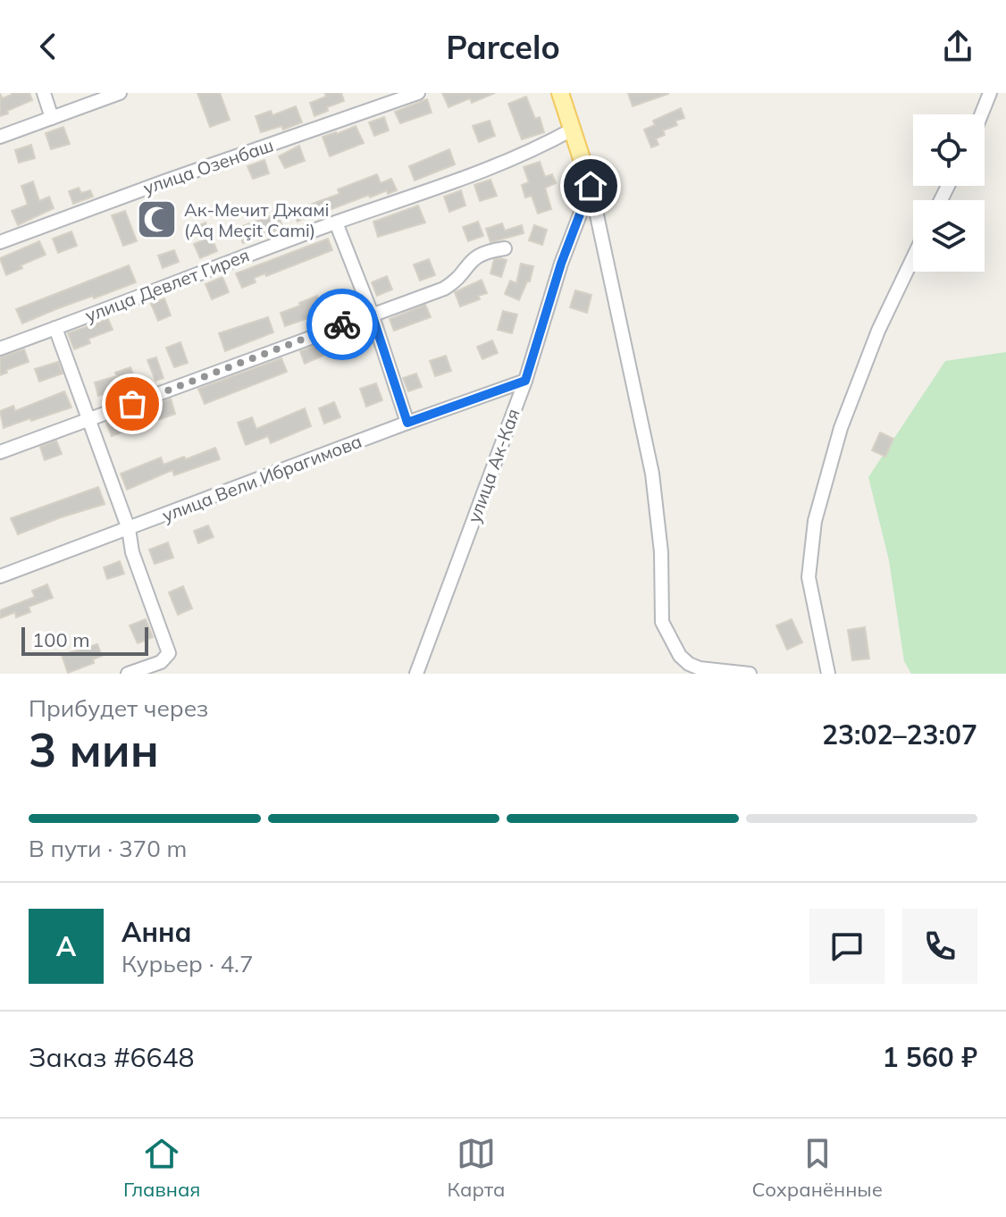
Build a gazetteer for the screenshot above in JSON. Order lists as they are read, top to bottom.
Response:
{
  "streets": {
    "street": [
      "улица Озенбаш",
      "улица Девлет Гирея",
      "улица Ак-Кая",
      "улица Вели Ибрагимова"
    ]
  },
  "crossings": [
    ["улица Ак-Кая", "улица Вели Ибрагимова"]
  ],
  "places": {
    "mosque": ["Ак-Мечит Джамі (Aq Meçit Cami)"]
  },
  "scale_bar": "100 m",
  "page": {
    "header": "Parcelo",
    "scale": "100 m",
    "heading": ["3 мин", "Прибудет через", "23:02–23:07"],
    "panel": [
      "Анна",
      "Курьер · 4.7",
      "Заказ #6648",
      "1 560 ₽"
    ],
    "bar": "В пути · 370 m",
    "round": "А",
    "tabs": ["Главная", "Карта", "Сохранённые"]
  }
}
